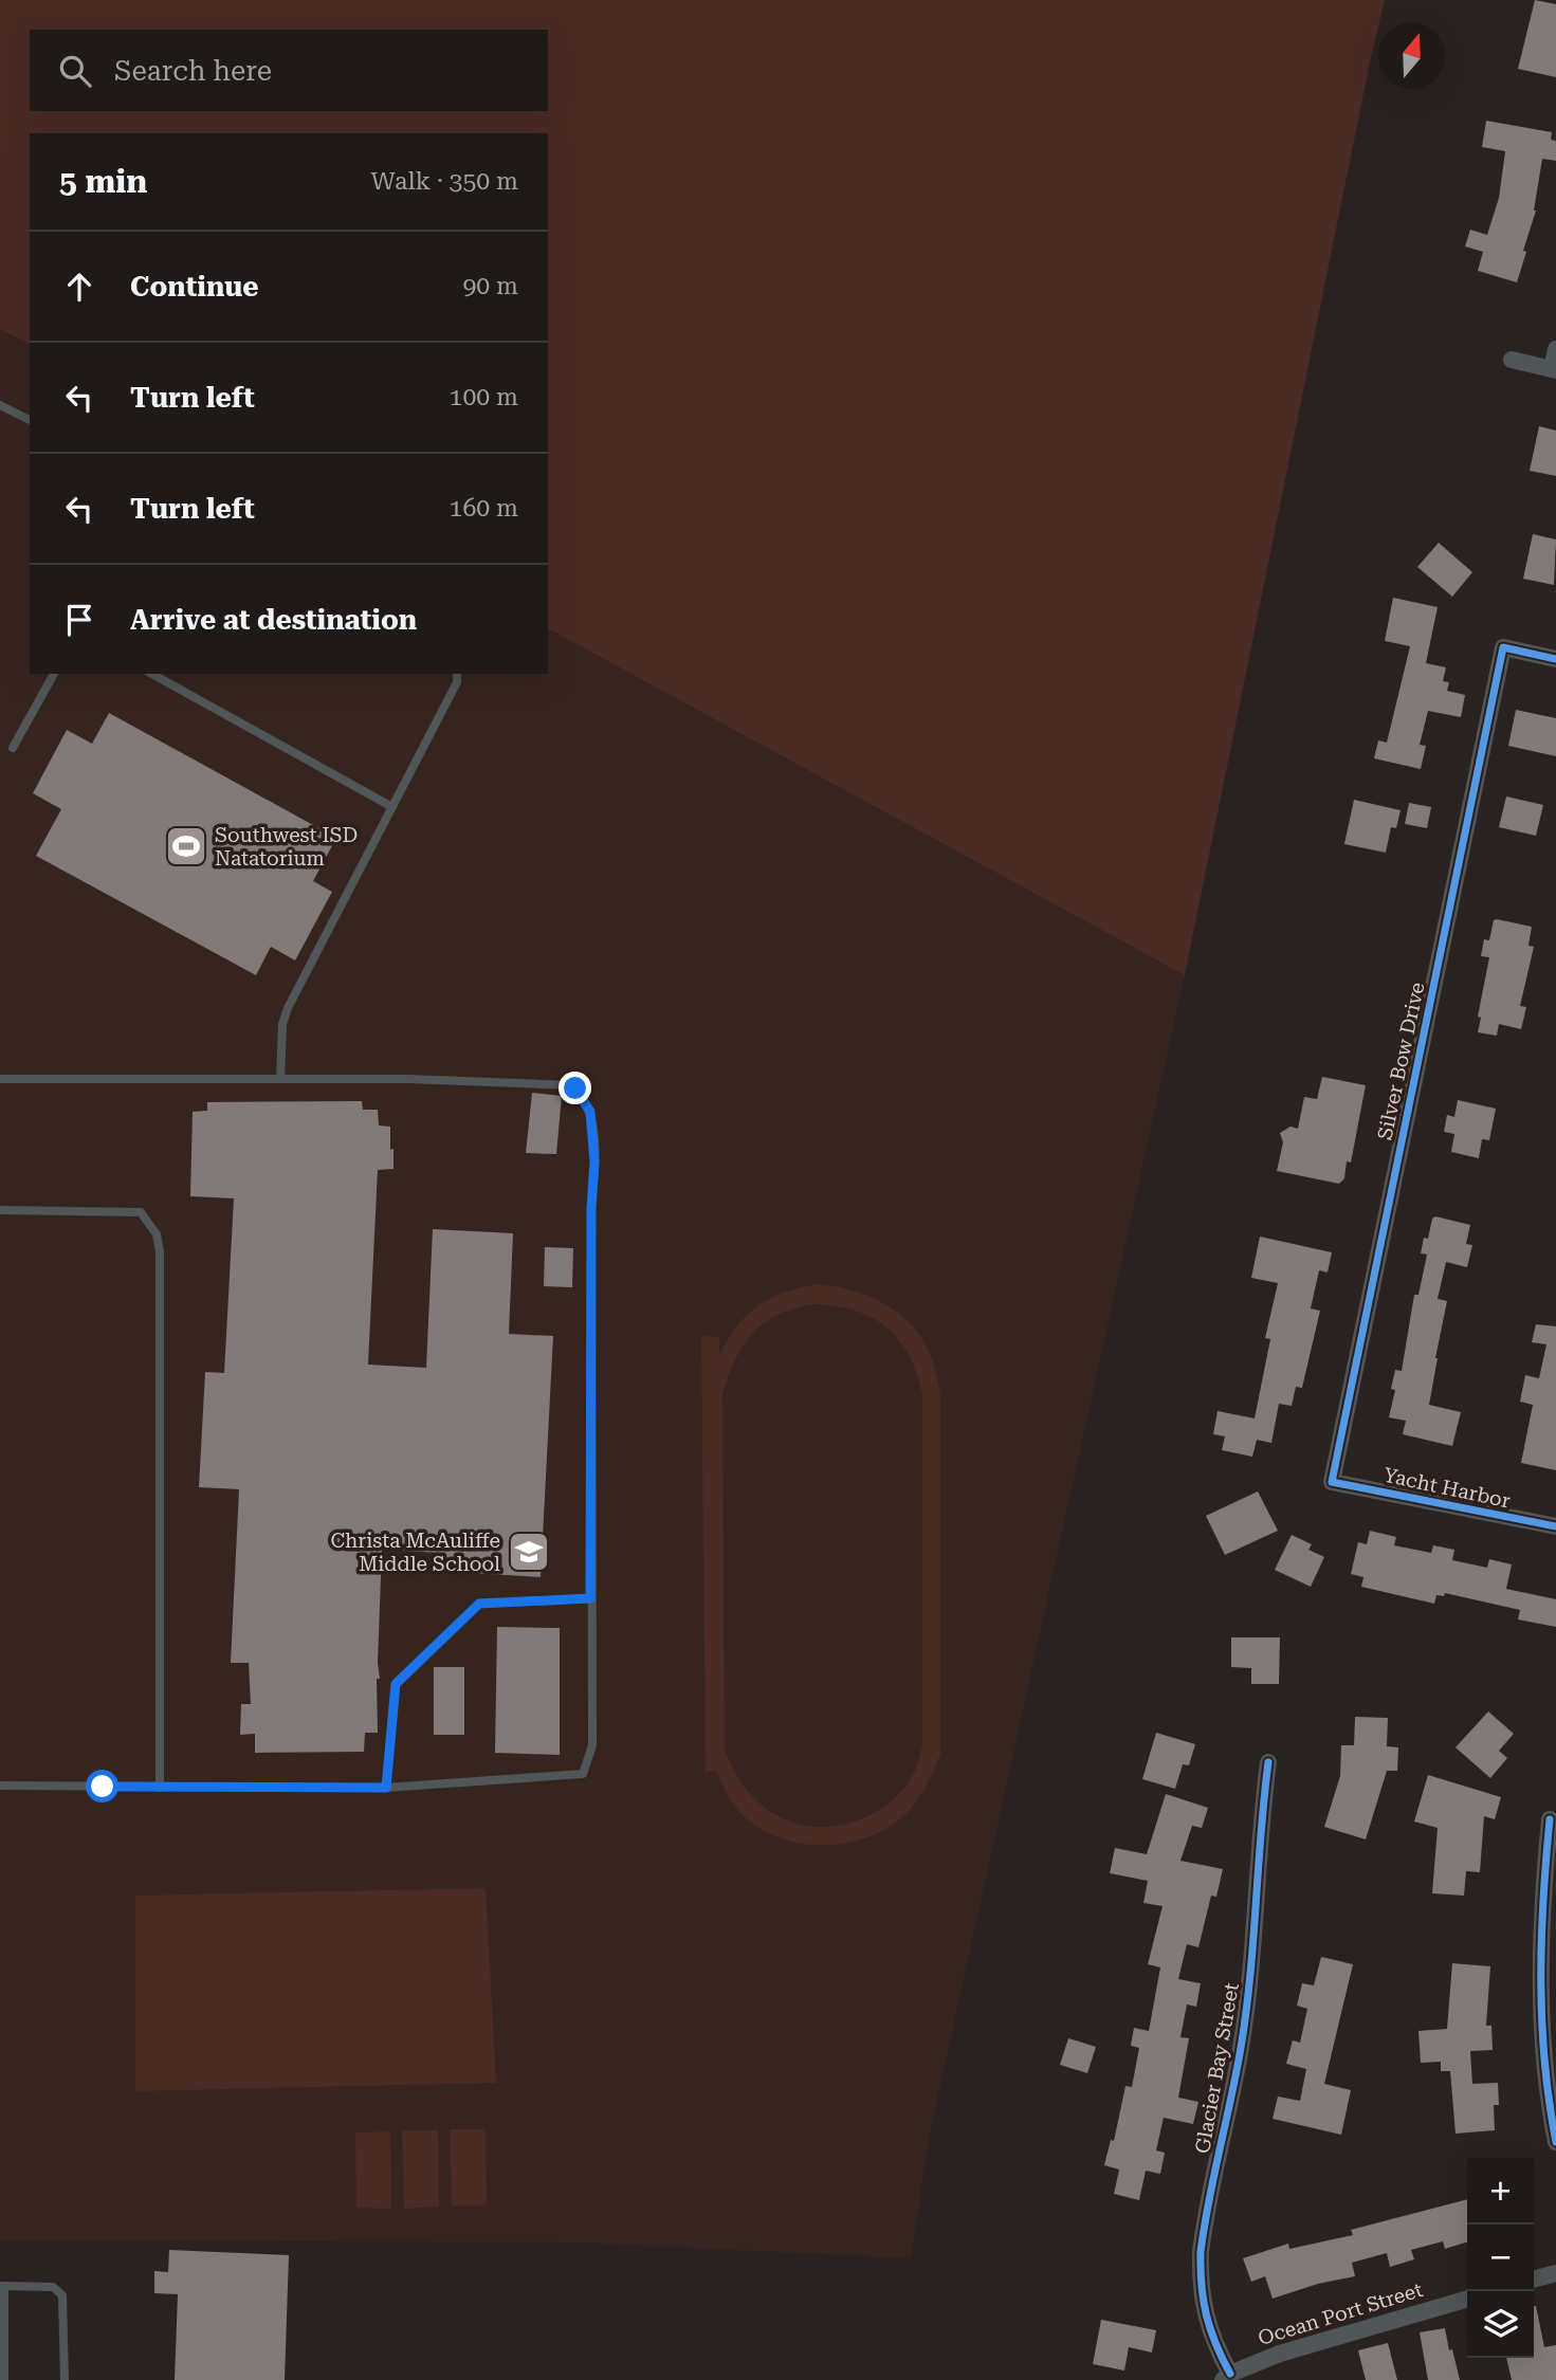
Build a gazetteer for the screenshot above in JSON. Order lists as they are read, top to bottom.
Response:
{
  "streets": {
    "street": [
      "Silver Bow Drive",
      "Yacht Harbor",
      "Glacier Bay Street",
      "Ocean Port Street"
    ]
  },
  "crossings": [
    ["Silver Bow Drive", "Yacht Harbor"],
    ["Glacier Bay Street", "Ocean Port Street"]
  ],
  "places": {
    "sports": ["Southwest ISD Natatorium"],
    "school or university": ["Christa McAuliffe Middle School"]
  },
  "north": "top",
  "page": {
    "search": "Search here",
    "heading": ["5 min", "Walk · 350 m"],
    "list": [
      ["Continue", "90 m"],
      ["Turn left", "100 m"],
      ["Turn left", "160 m"],
      "Arrive at destination"
    ],
    "map_buttons": ["+", "−"]
  }
}
